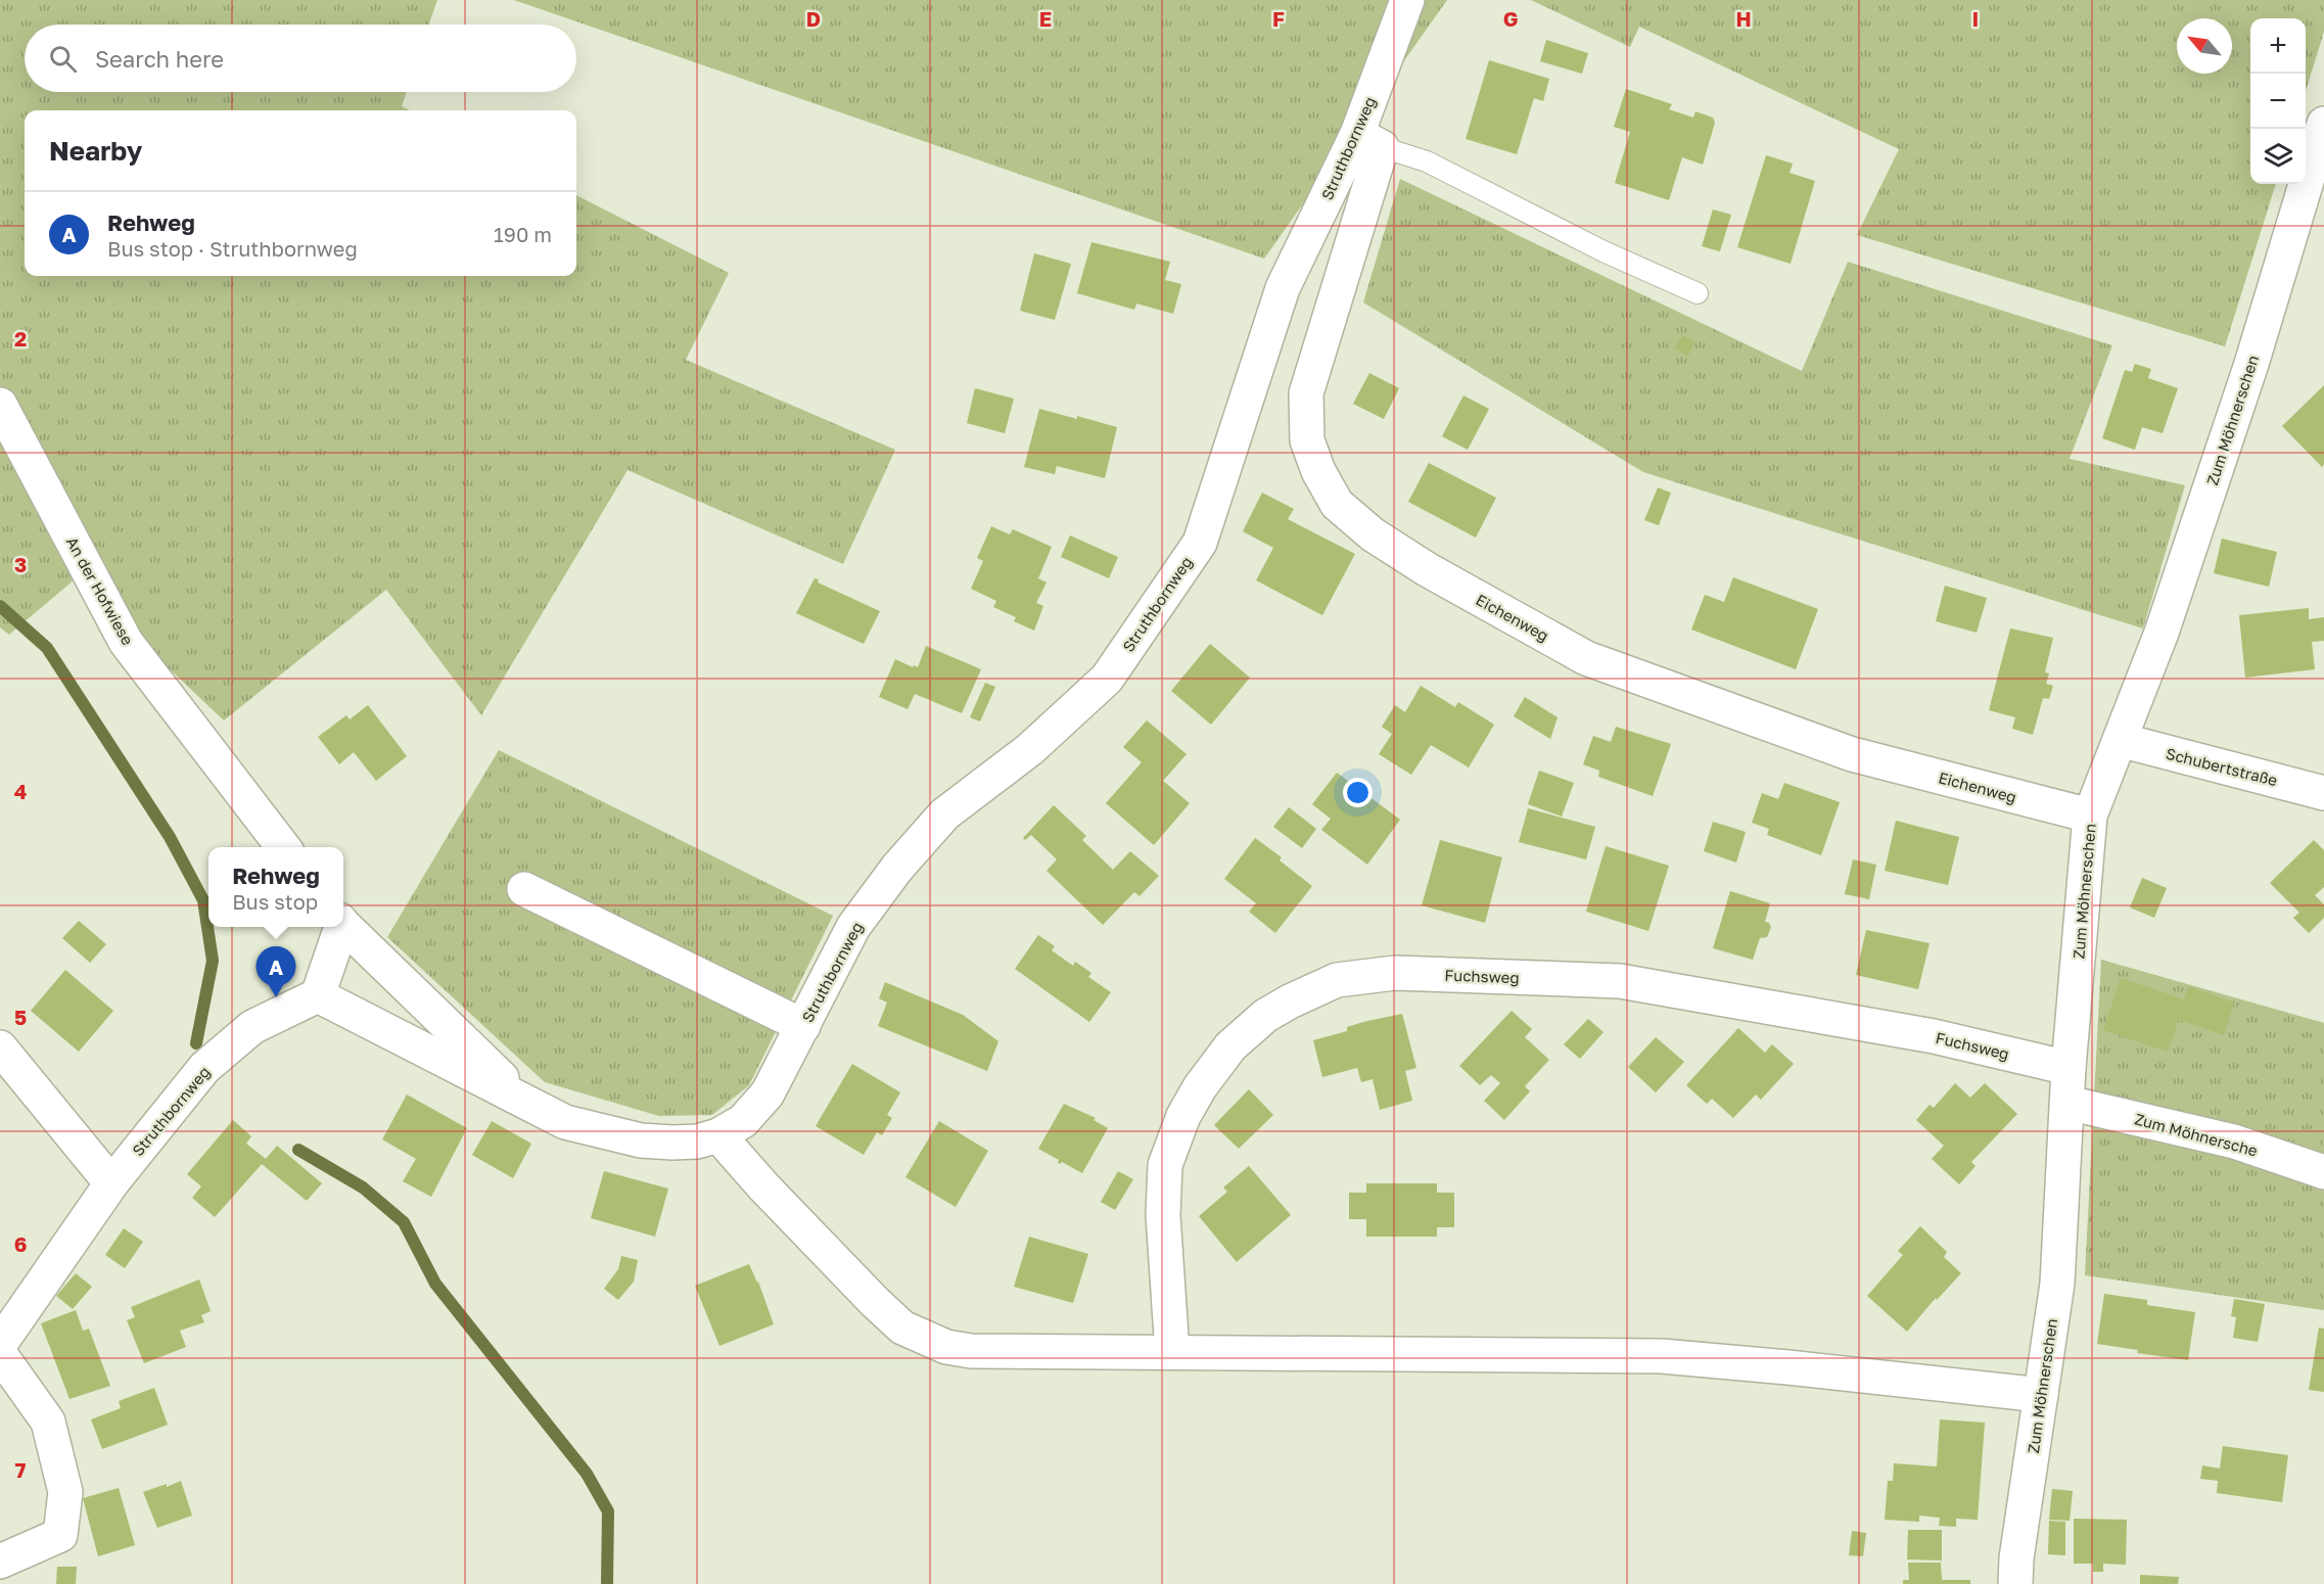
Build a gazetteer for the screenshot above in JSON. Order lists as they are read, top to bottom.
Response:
{
  "streets": {
    "street": [
      "Struthbornweg",
      "Zum Möhnerschen",
      "An der Hofwiese",
      "Eichenweg",
      "Schubertstraße",
      "Fuchsweg",
      "Zum Möhnersche"
    ]
  },
  "crossings": [
    ["Struthbornweg", "Eichenweg"],
    ["Zum Möhnerschen", "Eichenweg"],
    ["Zum Möhnerschen", "Schubertstraße"],
    ["Zum Möhnerschen", "Fuchsweg"],
    ["Zum Möhnerschen", "Zum Möhnersche"]
  ],
  "north": "top left",
  "page": {
    "map_buttons": ["+", "−"],
    "search": "Search here",
    "heading": "Nearby",
    "list": [
      {
        "mark": "A",
        "name": "Rehweg",
        "note": "Bus stop · Struthbornweg",
        "value": "190 m"
      }
    ],
    "popup": ["Rehweg", "Bus stop"],
    "pins": "A"
  },
  "grid": {
    "columns": [
      "D",
      "E",
      "F",
      "G",
      "H",
      "I"
    ],
    "rows": [
      "2",
      "3",
      "4",
      "5",
      "6",
      "7"
    ]
  }
}
